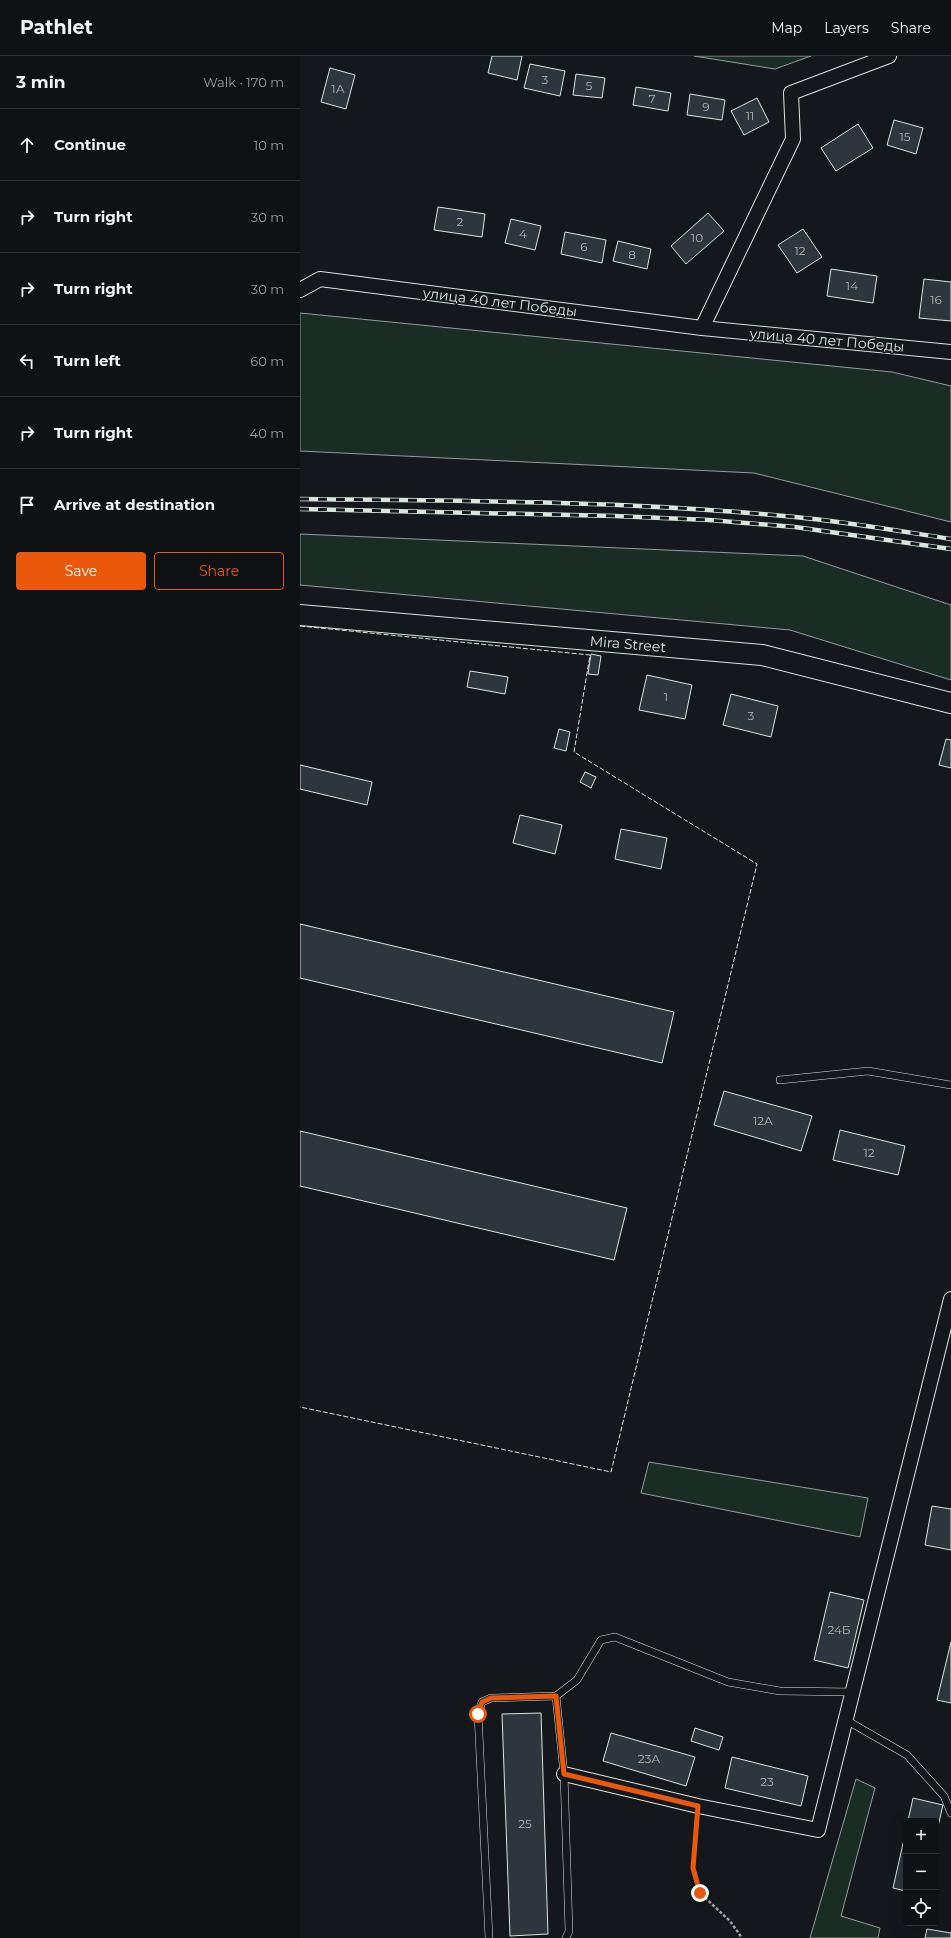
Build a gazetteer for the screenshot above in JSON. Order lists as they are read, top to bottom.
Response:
{
  "streets": {
    "street": ["улица 40 лет Победы", "Mira Street"]
  },
  "house_numbers": [
    "3",
    "5",
    "1А",
    "7",
    "9",
    "11",
    "15",
    "2",
    "4",
    "10",
    "6",
    "12",
    "8",
    "14",
    "16",
    "1",
    "3",
    "12А",
    "12",
    "24Б",
    "23А",
    "23",
    "25"
  ],
  "page": {
    "header": "Pathlet",
    "nav": ["Map", "Layers", "Share"],
    "heading": ["3 min", "Walk · 170 m"],
    "list": [
      ["Continue", "10 m"],
      ["Turn right", "30 m"],
      ["Turn right", "30 m"],
      ["Turn left", "60 m"],
      ["Turn right", "40 m"],
      "Arrive at destination"
    ],
    "buttons": ["Save", "Share"],
    "map_buttons": ["+", "−"]
  }
}
